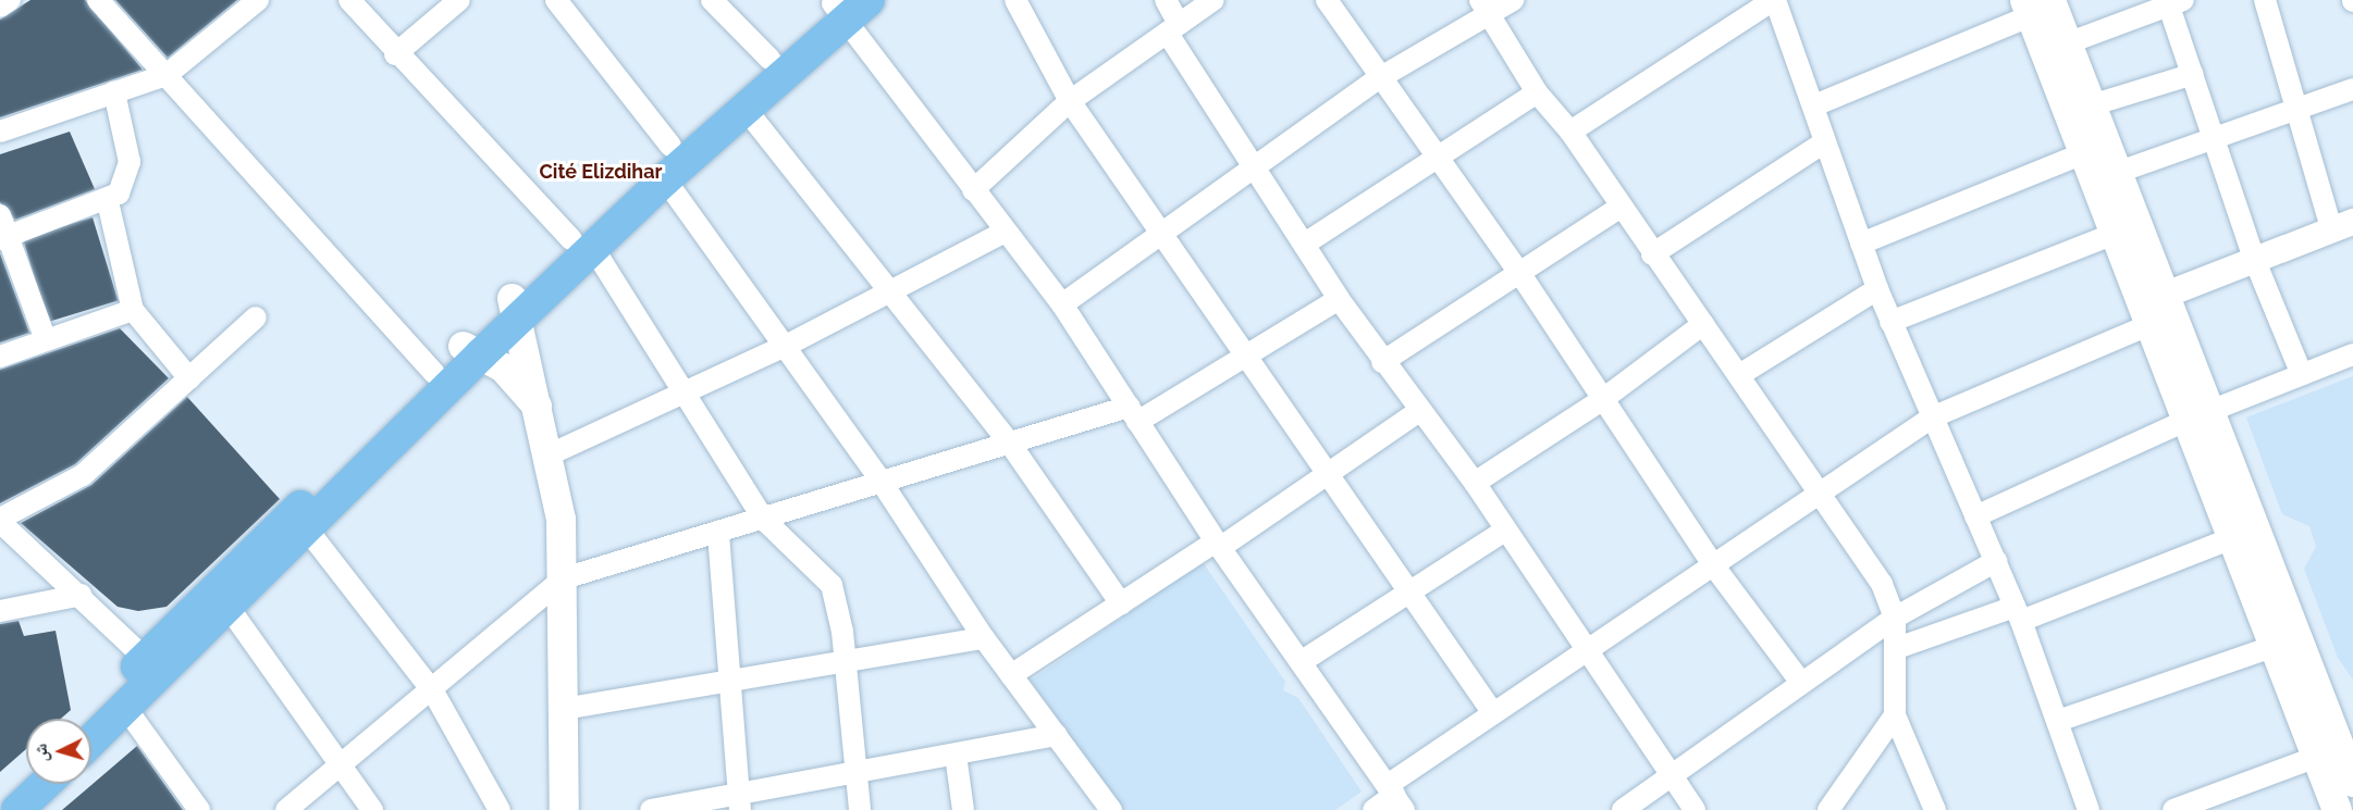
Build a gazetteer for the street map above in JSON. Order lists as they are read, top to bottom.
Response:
{
  "districts": ["Cité Elizdihar"],
  "north": "left"
}
